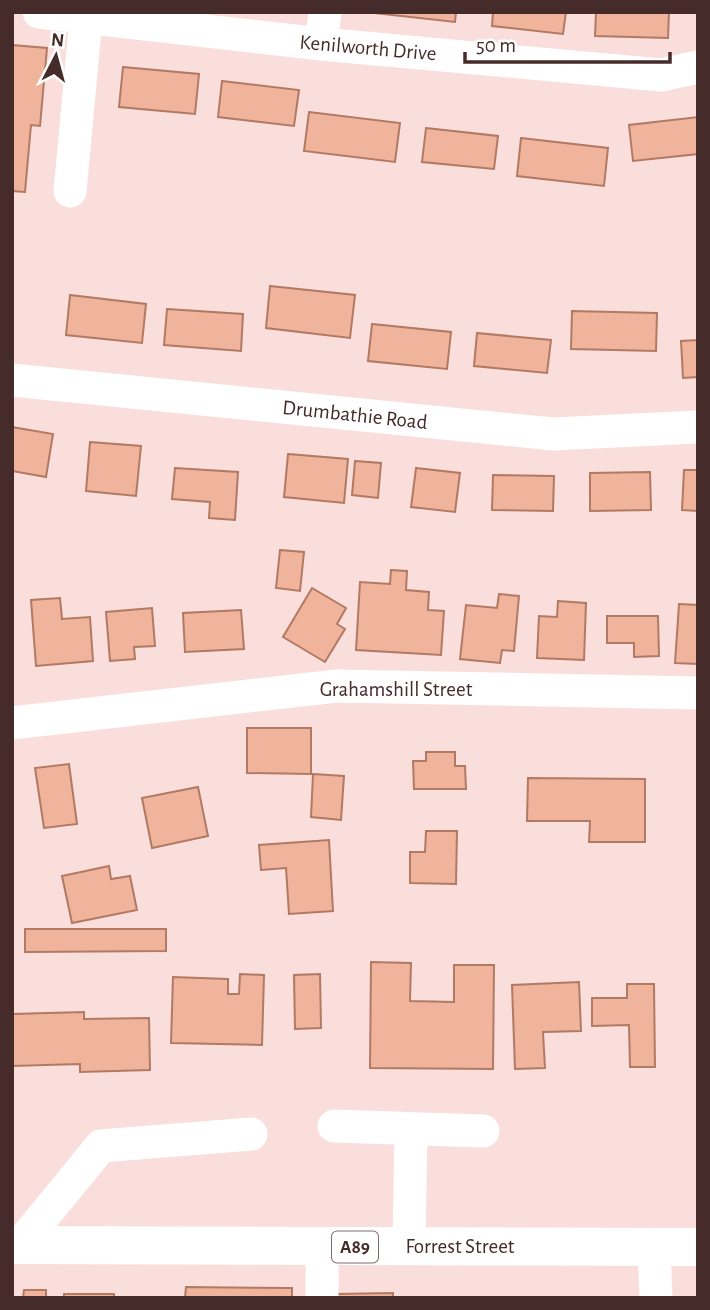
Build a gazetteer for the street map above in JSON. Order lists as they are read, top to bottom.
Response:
{
  "streets": {
    "main road": ["Forrest Street", "A89"],
    "street": ["Kenilworth Drive", "Drumbathie Road", "Grahamshill Street"]
  },
  "scale_bar": "50 m",
  "north": "top"
}
